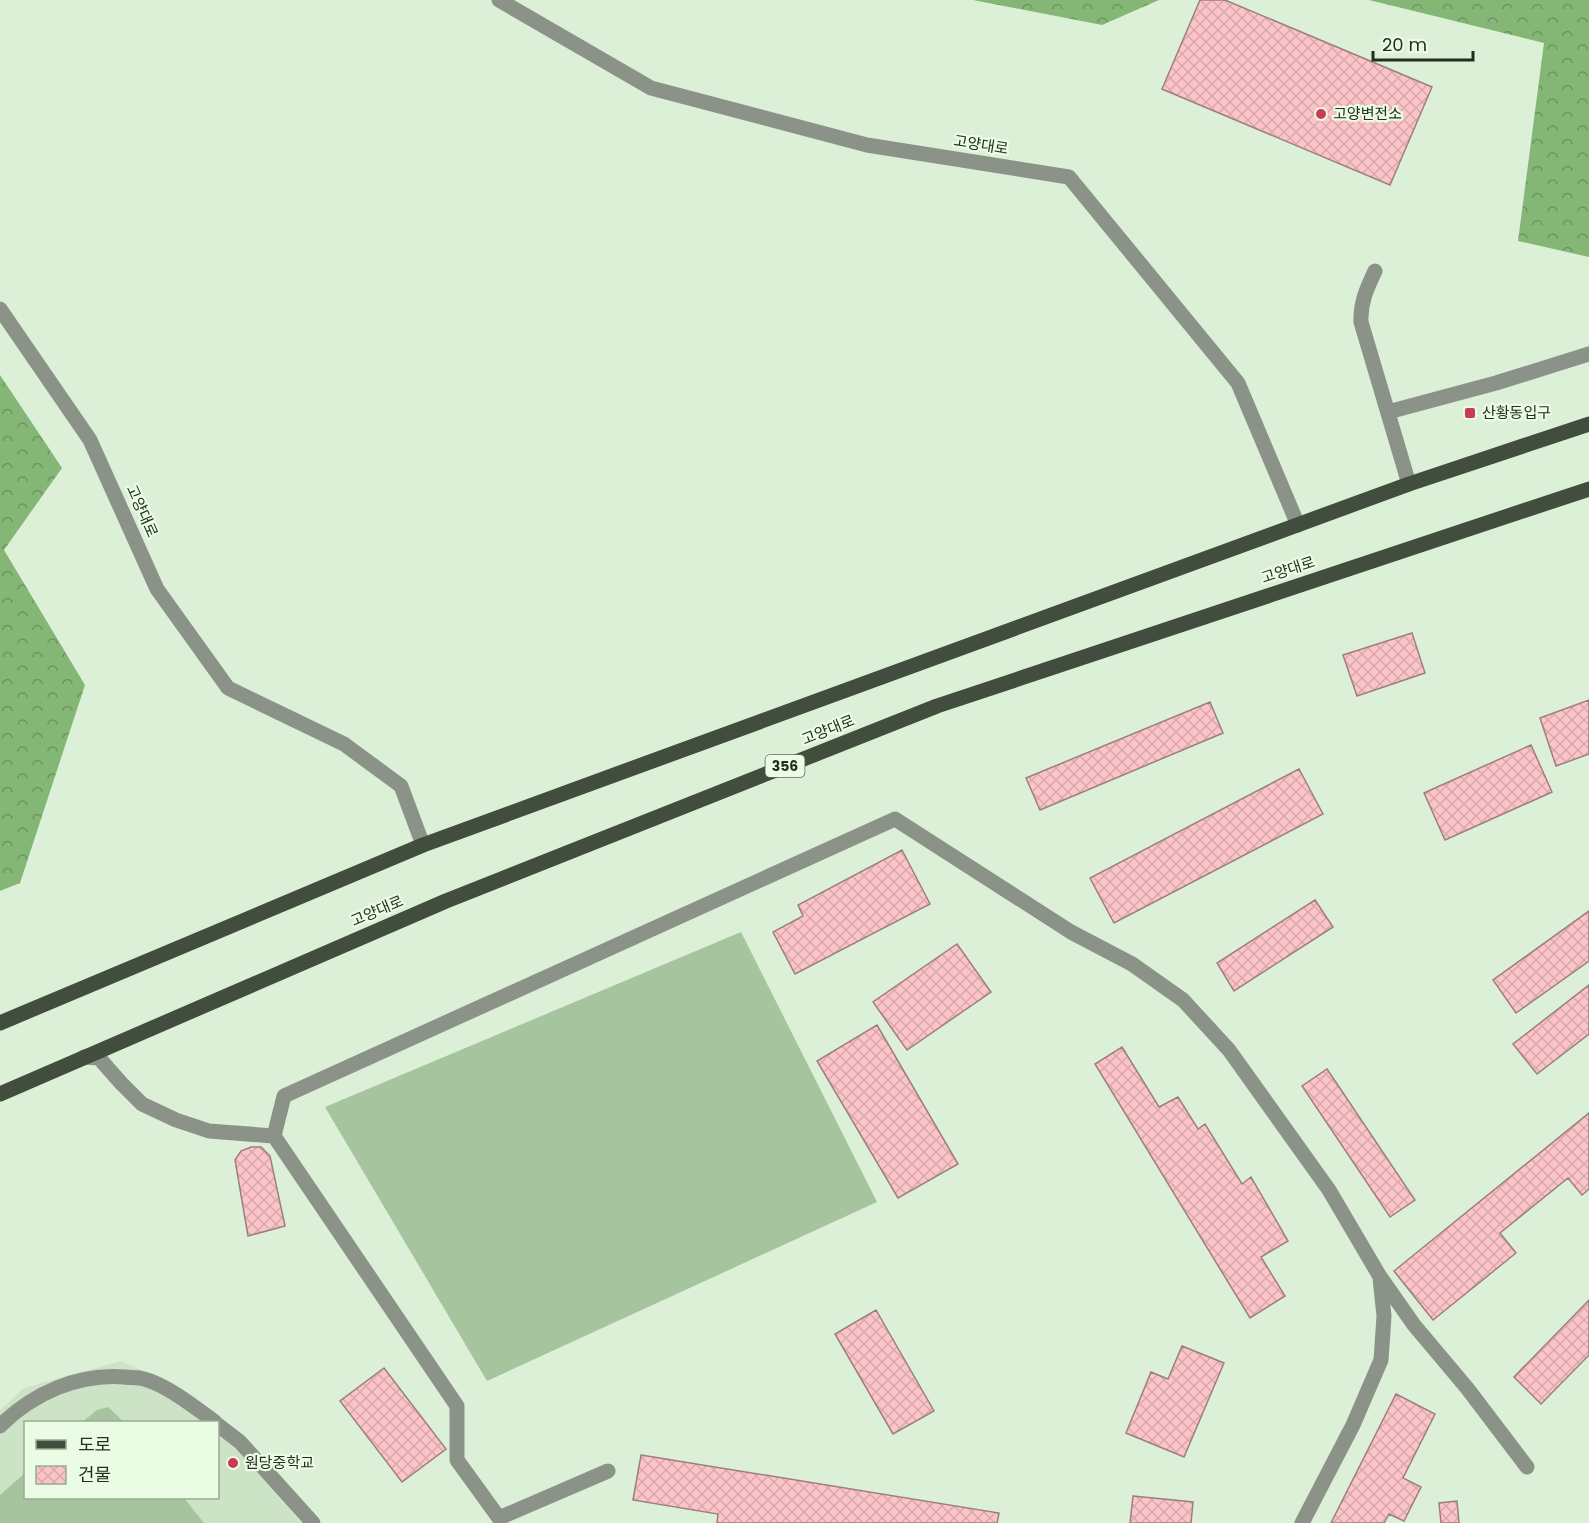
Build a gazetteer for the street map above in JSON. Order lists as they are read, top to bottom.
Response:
{
  "streets": {
    "main road": ["고양대로", "356"]
  },
  "places": {
    "other": ["고양변전소", "원당중학교"],
    "transit": ["산황동입구"]
  },
  "legend": ["도로", "건물"],
  "scale_bar": "20 m"
}
